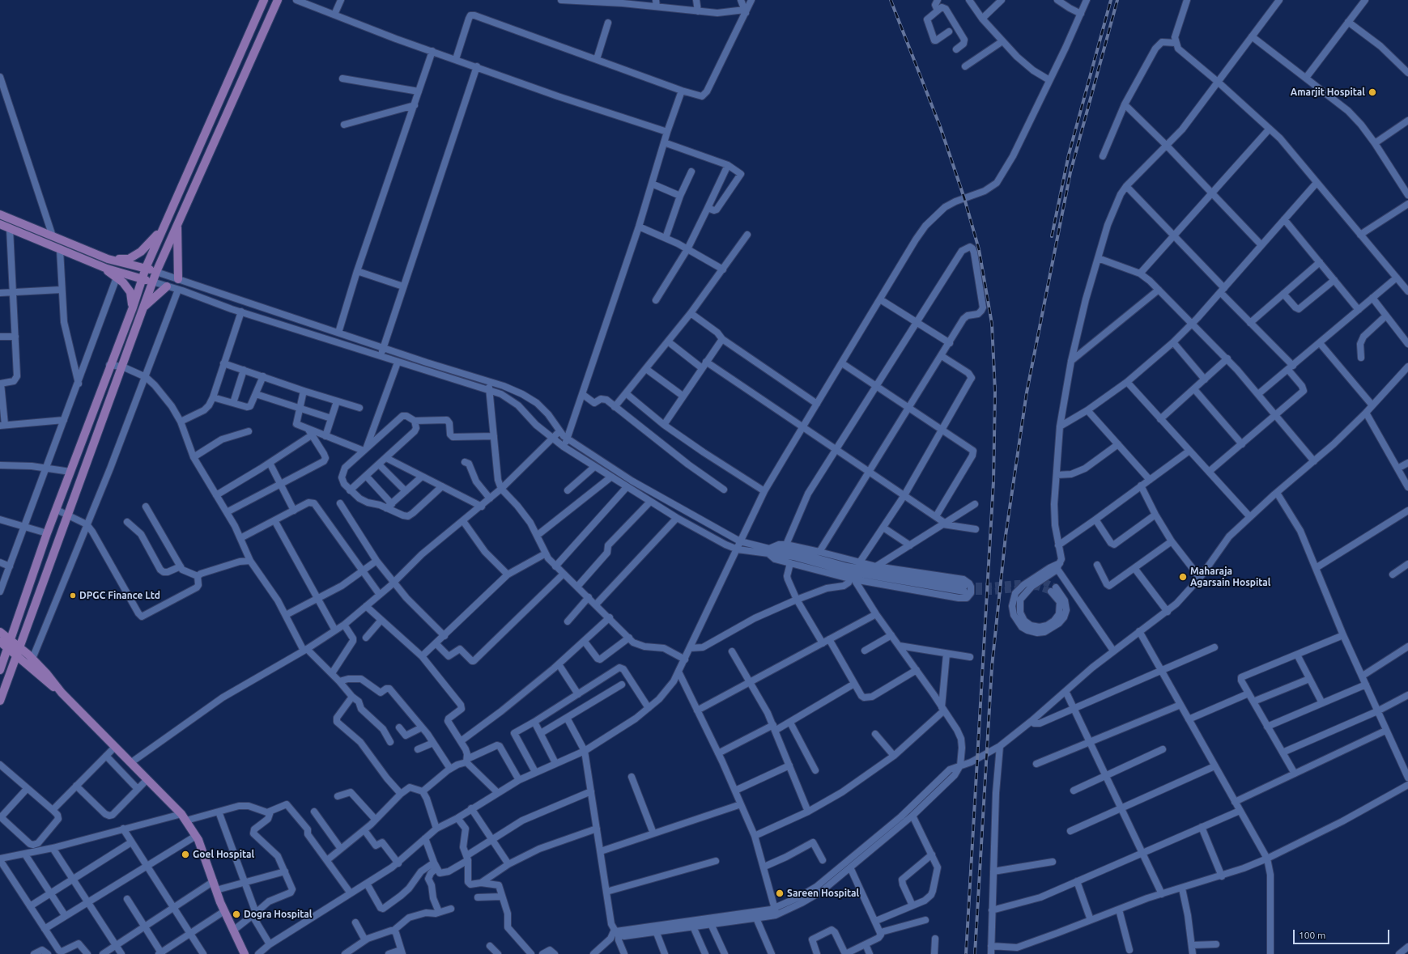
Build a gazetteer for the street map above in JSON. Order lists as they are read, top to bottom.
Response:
{
  "places": [
    "Amarjit Hospital",
    "Maharaja Agarsain Hospital",
    "DPGC Finance Ltd",
    "Goel Hospital",
    "Sareen Hospital",
    "Dogra Hospital"
  ],
  "scale_bar": "100 m"
}
